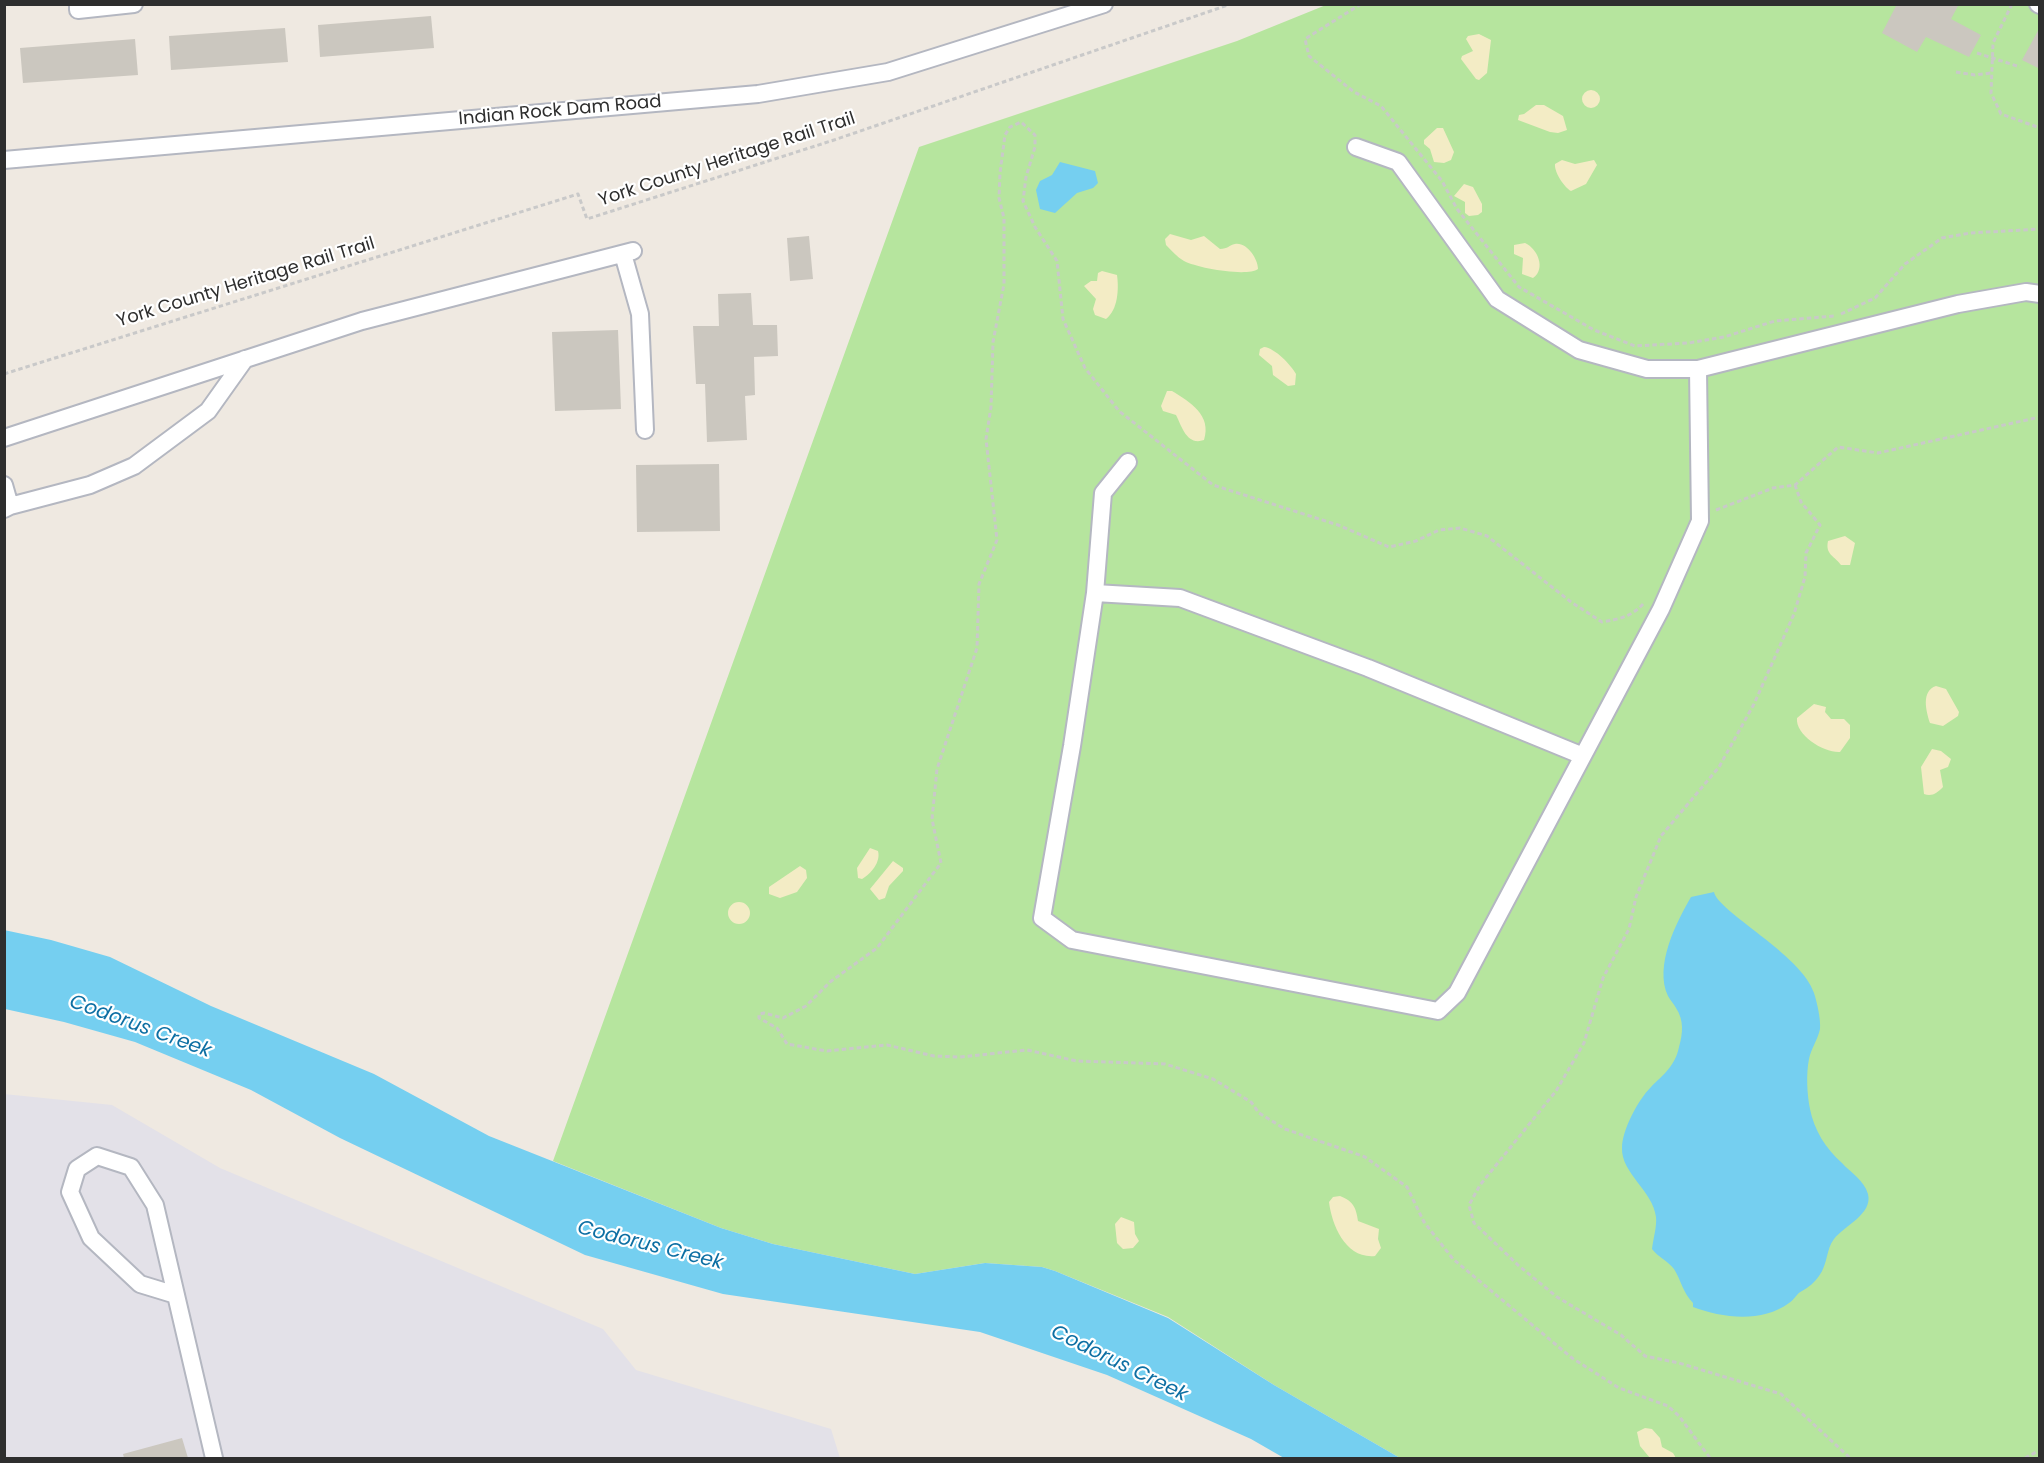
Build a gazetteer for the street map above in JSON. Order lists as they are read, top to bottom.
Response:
{
  "streets": {
    "street": ["Indian Rock Dam Road"],
    "path": ["York County Heritage Rail Trail"]
  },
  "water": ["Codorus Creek"]
}
